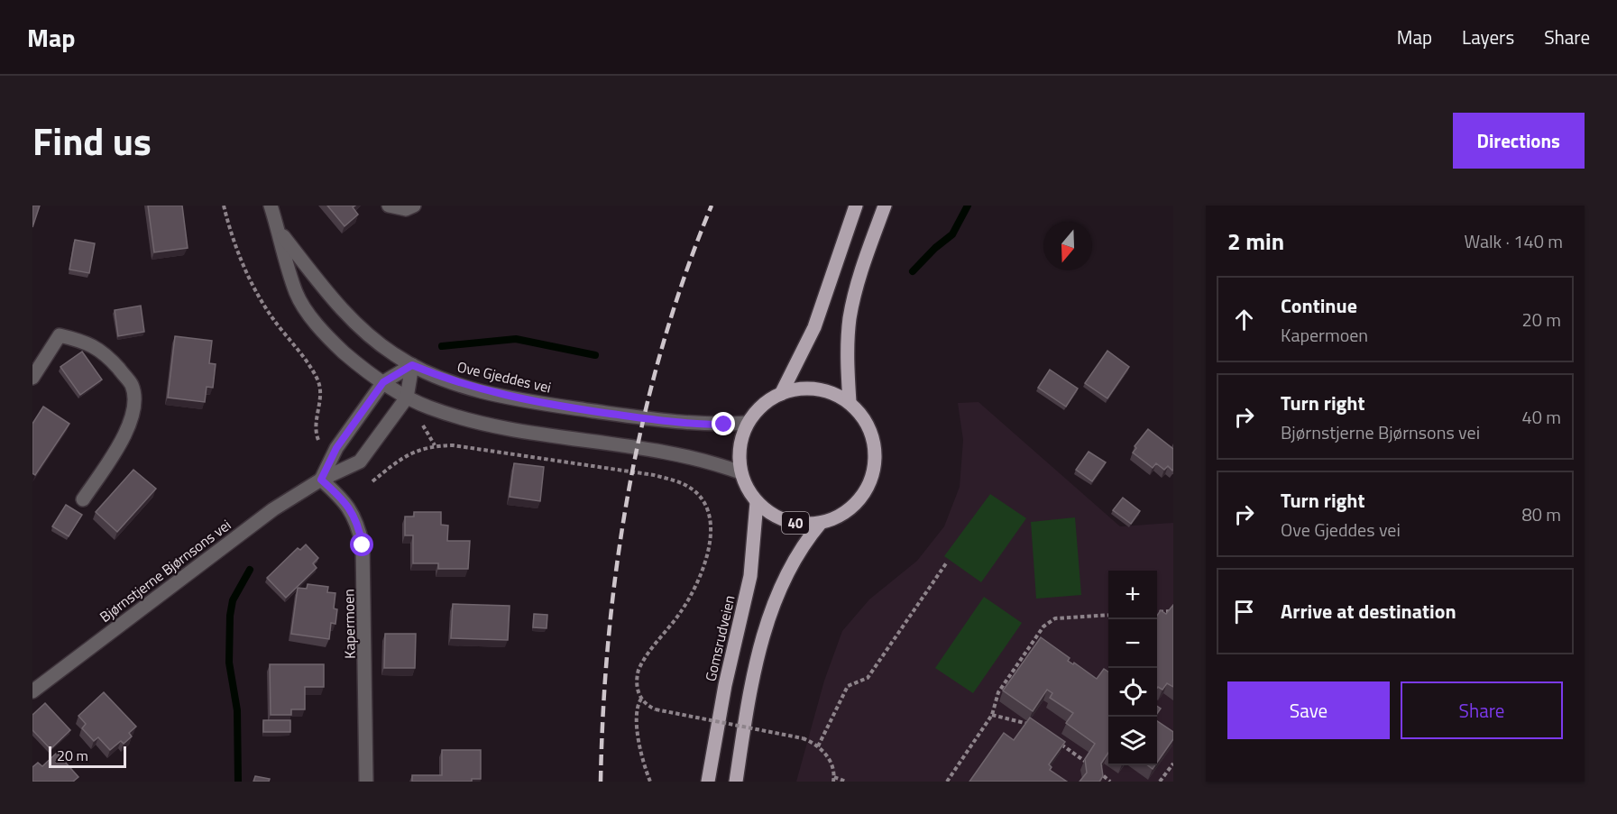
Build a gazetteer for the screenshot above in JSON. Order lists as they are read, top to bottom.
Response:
{
  "streets": {
    "main road": ["40", "Gomsrudveien"],
    "street": ["Ove Gjeddes vei", "Bjørnstjerne Bjørnsons vei", "Kapermoen"]
  },
  "crossings": [
    ["Ove Gjeddes vei", "40"],
    ["Ove Gjeddes vei", "Bjørnstjerne Bjørnsons vei"],
    ["Ove Gjeddes vei", "Gomsrudveien"],
    ["40", "Gomsrudveien"],
    ["Bjørnstjerne Bjørnsons vei", "Kapermoen"]
  ],
  "scale_bar": "20 m",
  "north": "bottom",
  "page": {
    "header": "Map",
    "nav": ["Map", "Layers", "Share"],
    "title": "Find us",
    "buttons": [
      "Directions",
      ["Save", "Share"]
    ],
    "heading": ["2 min", "Walk · 140 m"],
    "list": [
      ["Continue", "Kapermoen", "20 m"],
      ["Turn right", "Bjørnstjerne Bjørnsons vei", "40 m"],
      ["Turn right", "Ove Gjeddes vei", "80 m"],
      "Arrive at destination"
    ],
    "map_buttons": ["+", "−"],
    "scale": "20 m"
  }
}
